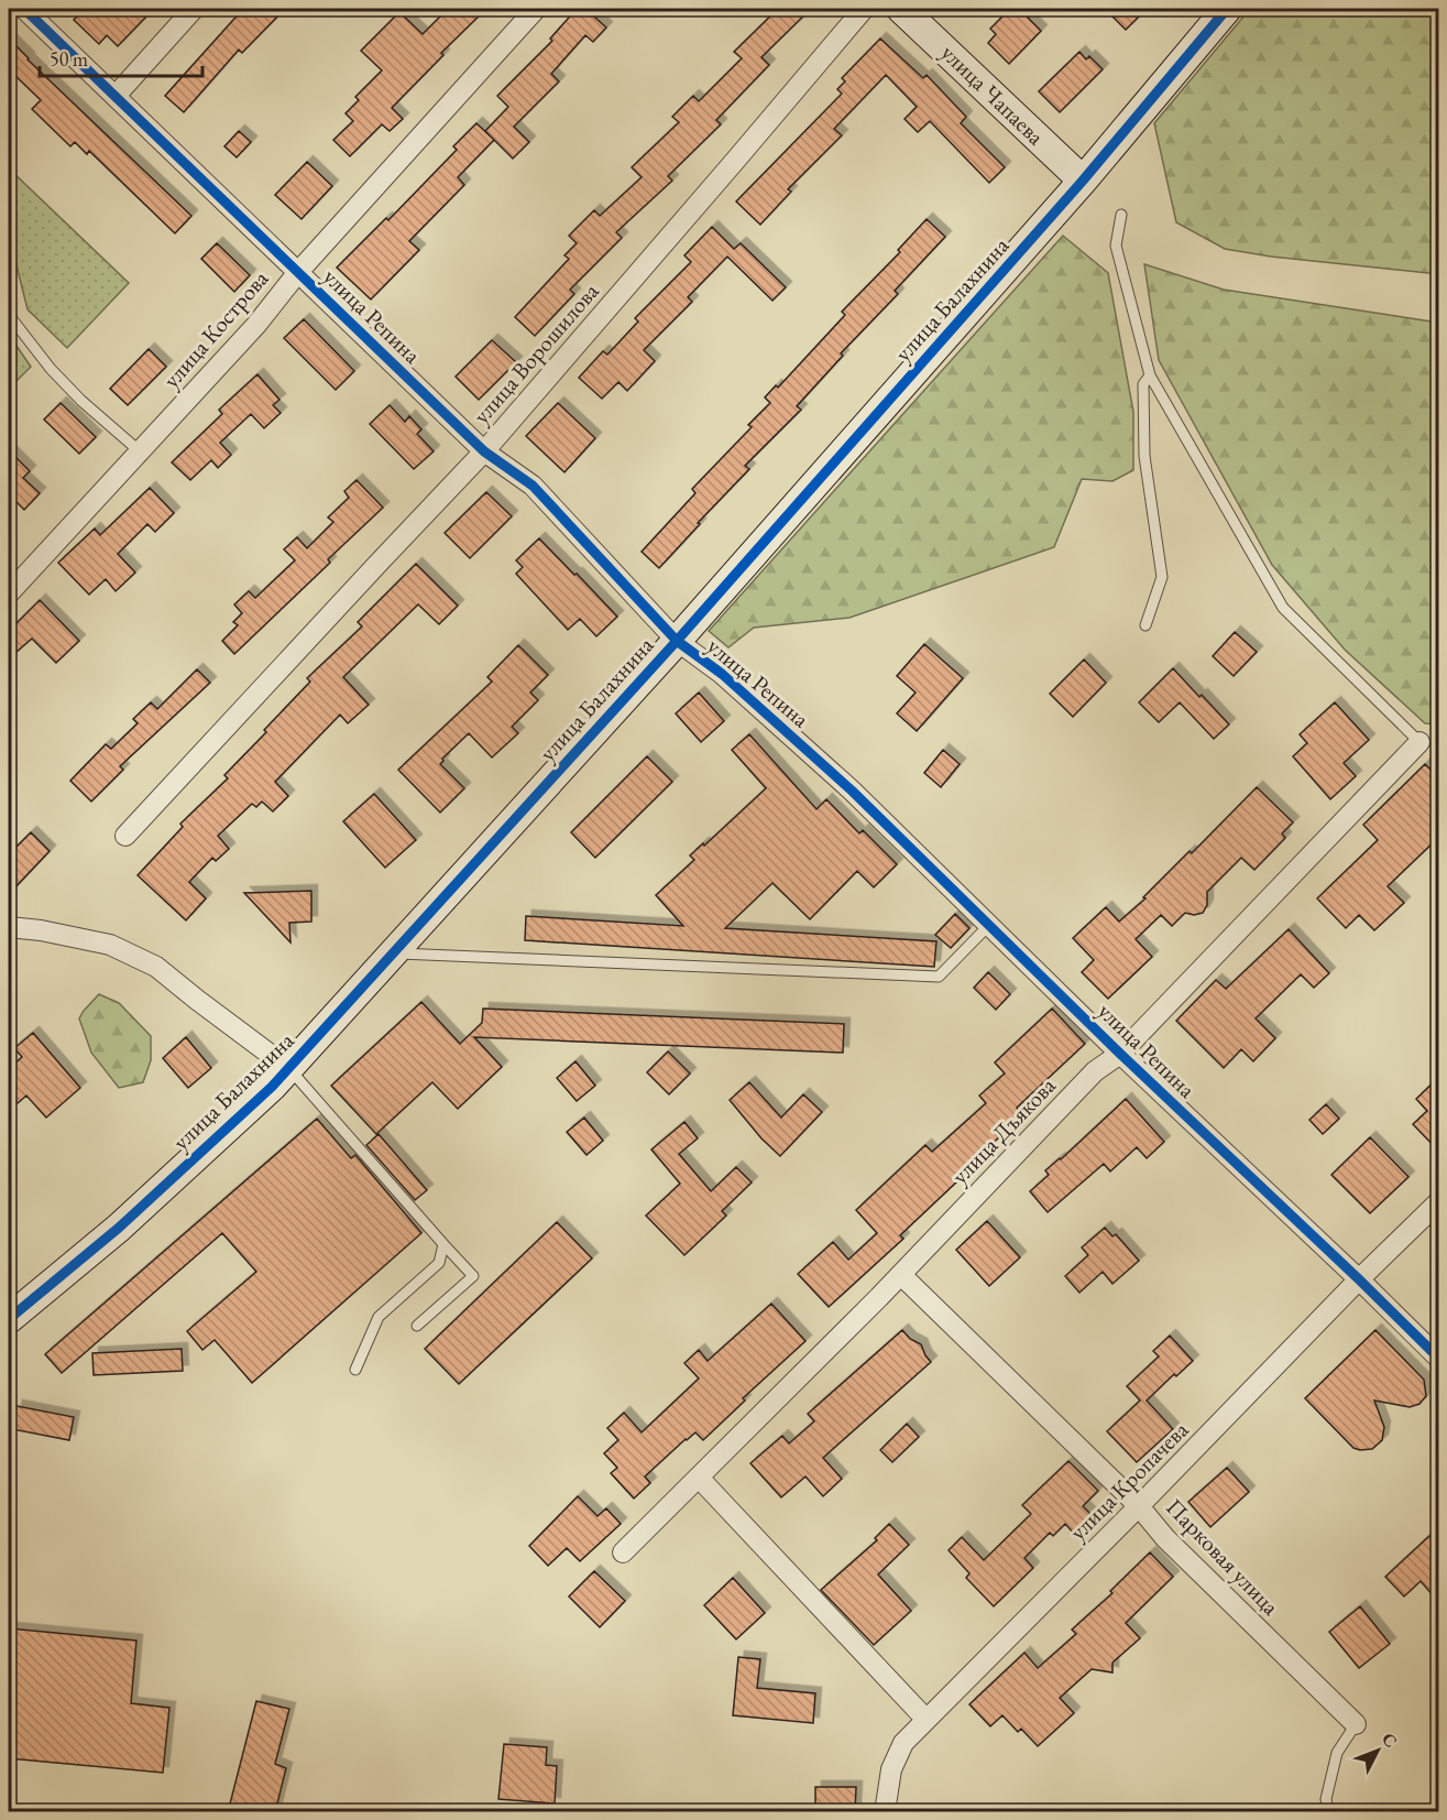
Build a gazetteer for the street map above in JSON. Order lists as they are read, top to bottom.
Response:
{
  "streets": {
    "street": [
      "улица Чапаева",
      "улица Балахнина",
      "улица Репина",
      "улица Кострова",
      "улица Ворошилова",
      "улица Дъякова",
      "улица Кропачева",
      "Парковая улица"
    ]
  },
  "crossings": [
    ["улица Чапаева", "улица Балахнина"],
    ["улица Балахнина", "улица Репина"],
    ["улица Репина", "улица Кострова"],
    ["улица Репина", "улица Ворошилова"],
    ["улица Репина", "улица Дъякова"],
    ["улица Репина", "улица Кропачева"],
    ["улица Дъякова", "Парковая улица"],
    ["улица Кропачева", "Парковая улица"]
  ],
  "scale_bar": "50 m",
  "north": "top right"
}
